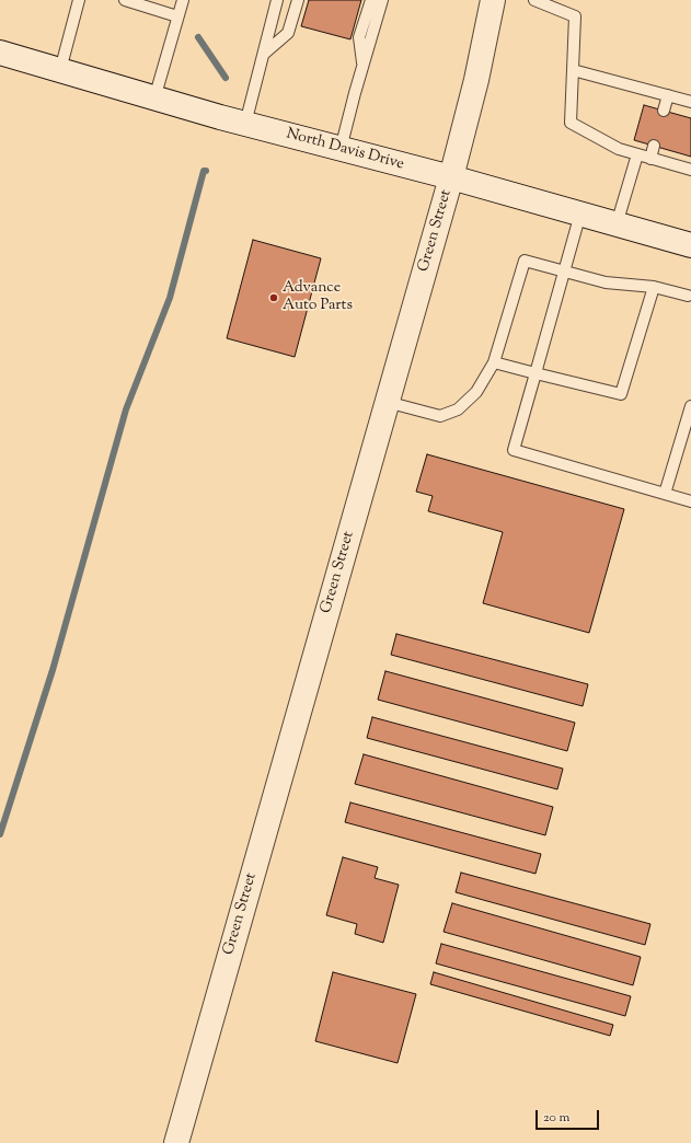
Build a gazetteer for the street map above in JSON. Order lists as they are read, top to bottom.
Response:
{
  "streets": {
    "street": ["North Davis Drive", "Green Street"]
  },
  "crossings": [
    ["North Davis Drive", "Green Street"]
  ],
  "places": ["Advance Auto Parts"],
  "scale_bar": "20 m"
}
